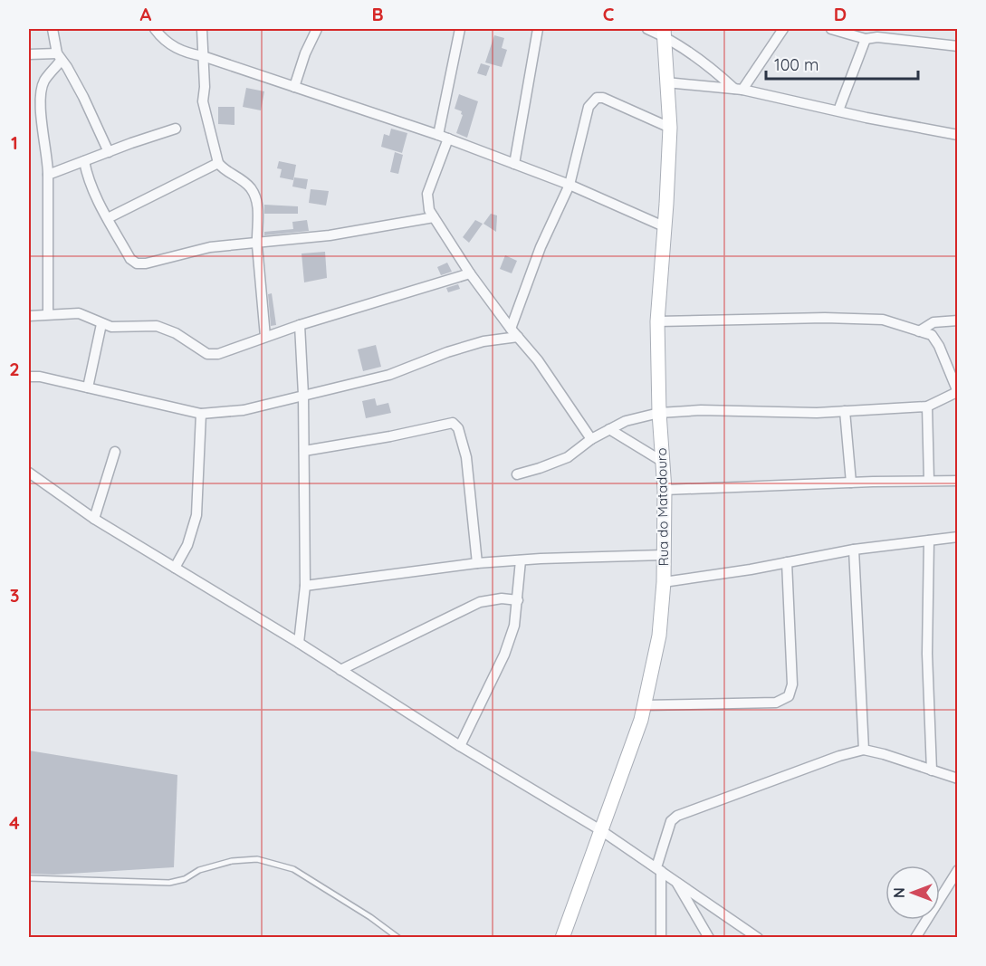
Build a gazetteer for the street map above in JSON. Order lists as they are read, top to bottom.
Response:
{
  "streets": {
    "street": ["Rua do Matadouro"]
  },
  "scale_bar": "100 m",
  "north": "left",
  "grid": {
    "columns": [
      "A",
      "B",
      "C",
      "D"
    ],
    "rows": [
      "1",
      "2",
      "3",
      "4"
    ]
  }
}
